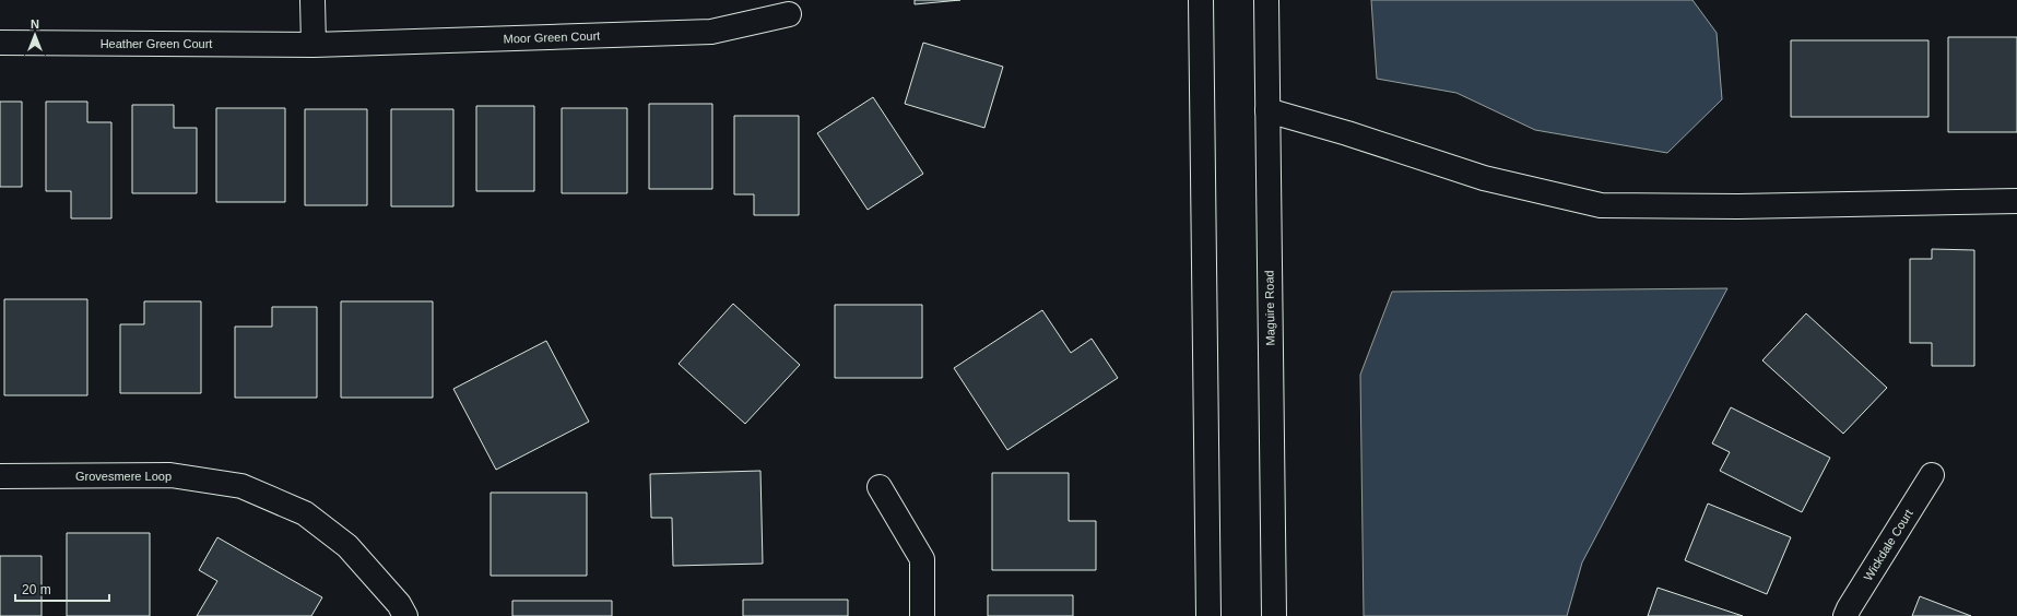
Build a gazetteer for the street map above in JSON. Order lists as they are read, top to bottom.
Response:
{
  "streets": {
    "street": [
      "Moor Green Court",
      "Heather Green Court",
      "Maguire Road",
      "Grovesmere Loop",
      "Wickdale Court"
    ]
  },
  "crossings": [
    ["Moor Green Court", "Heather Green Court"]
  ],
  "scale_bar": "20 m",
  "north": "top"
}
